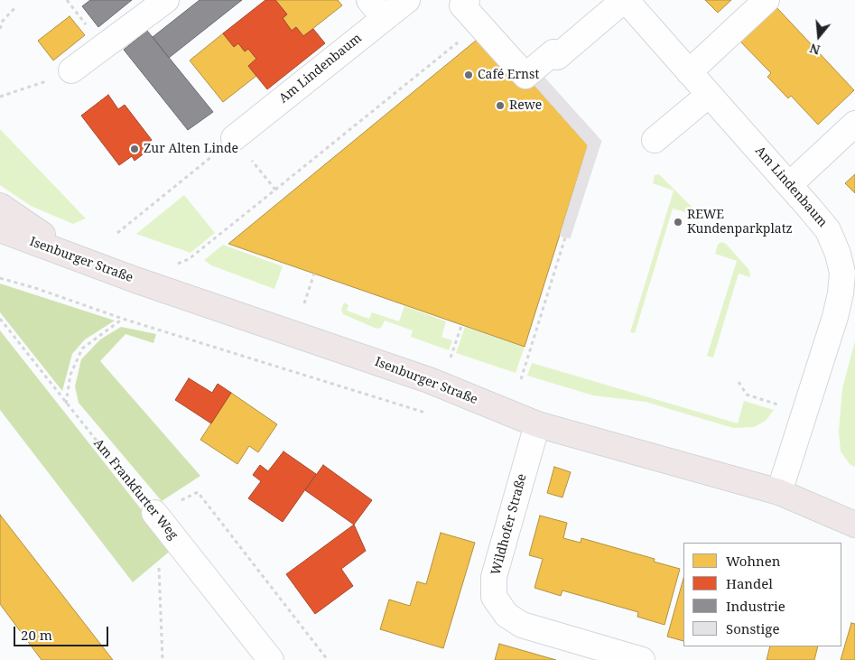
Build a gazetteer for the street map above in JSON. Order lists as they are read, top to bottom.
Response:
{
  "streets": {
    "main road": ["Isenburger Straße"],
    "street": ["Am Lindenbaum", "Am Frankfurter Weg", "Wildhofer Straße"]
  },
  "crossings": [
    ["Am Lindenbaum", "Isenburger Straße"],
    ["Isenburger Straße", "Wildhofer Straße"]
  ],
  "places": [
    "Café Ernst",
    "Rewe",
    "Zur Alten Linde",
    "REWE Kundenparkplatz"
  ],
  "legend": [
    "Wohnen",
    "Handel",
    "Industrie",
    "Sonstige"
  ],
  "scale_bar": "20 m",
  "north": "bottom"
}
